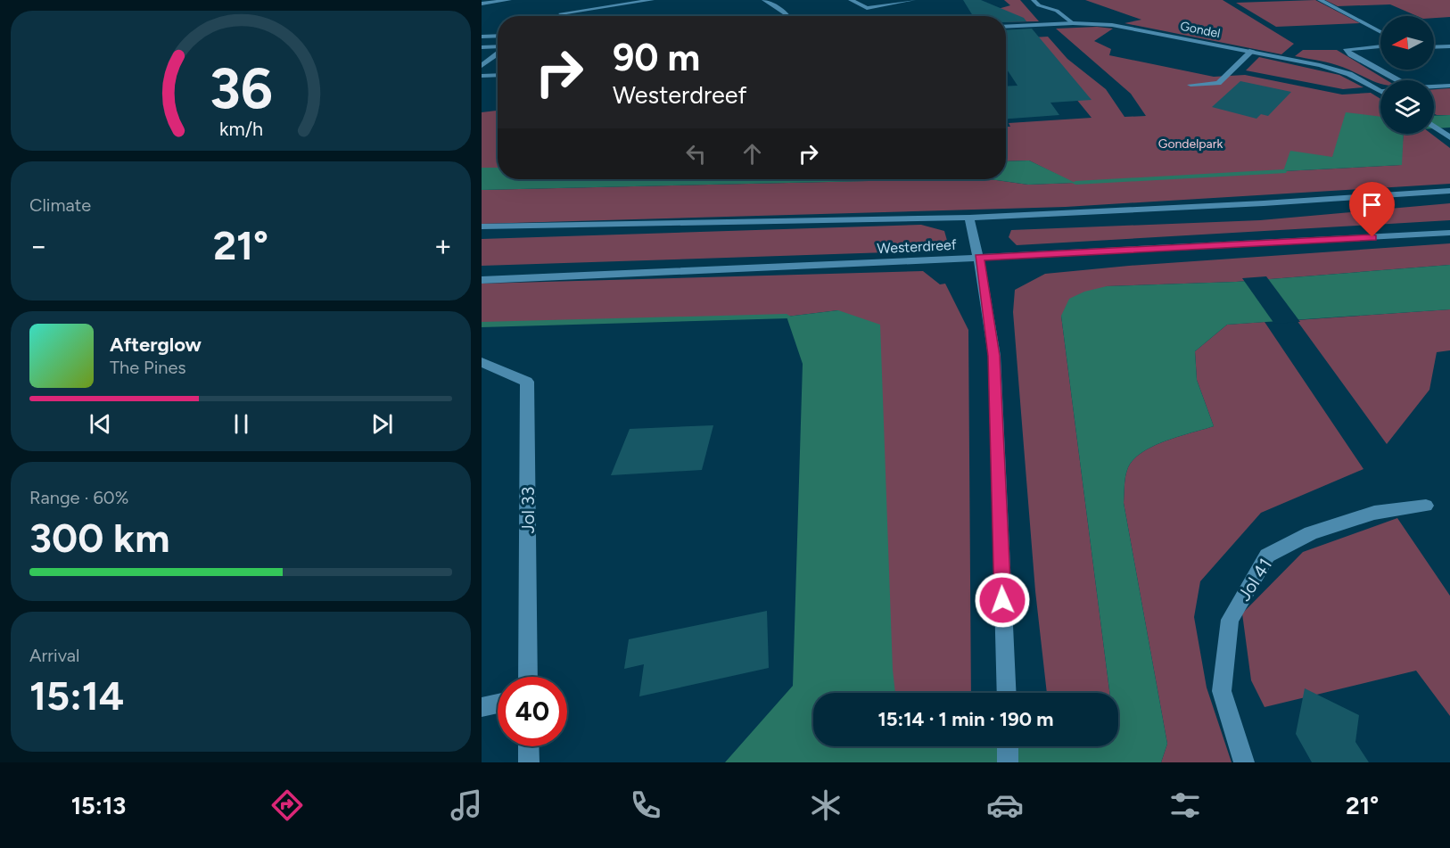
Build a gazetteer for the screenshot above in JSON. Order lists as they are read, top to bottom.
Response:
{
  "streets": {
    "street": [
      "Gondel",
      "Westerdreef",
      "Jol 33",
      "Jol 41"
    ]
  },
  "parks": ["Gondelpark"],
  "north": "left",
  "page": {
    "turn": ["90 m", "Westerdreef"],
    "tile": [
      "Climate",
      ["Range · 60%", "300 km"],
      ["Arrival", "15:14"]
    ],
    "heat": ["−", "21°", "+"],
    "song": ["Afterglow", "The Pines"],
    "limit": "40",
    "trip": "15:14 · 1 min · 190 m",
    "tabs": ["15:13", "21°"],
    "gauge": ["36", "km/h"]
  }
}
